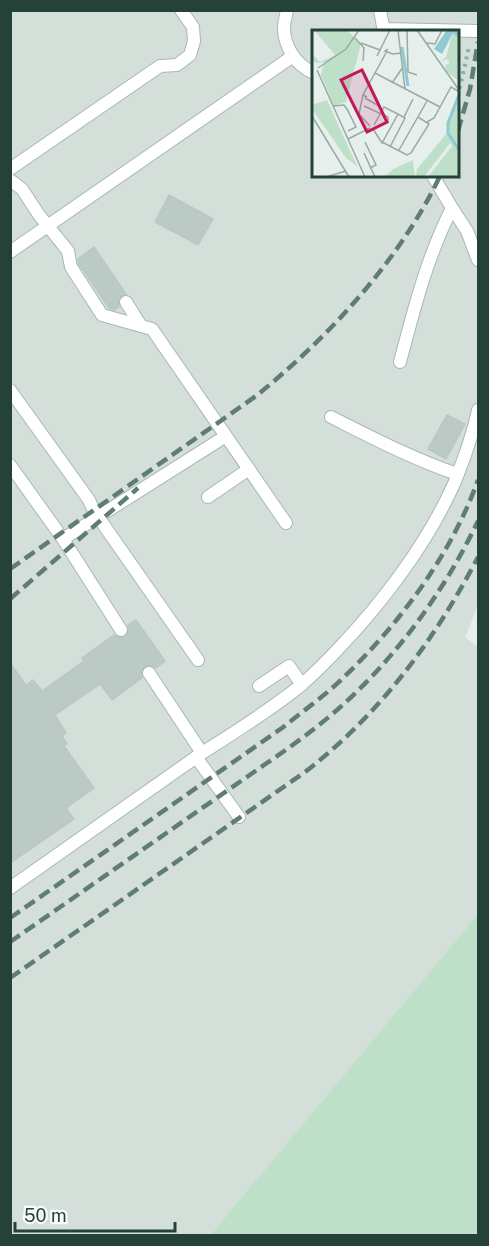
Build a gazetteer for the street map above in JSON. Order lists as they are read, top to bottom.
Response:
{
  "scale_bar": "50 m"
}
